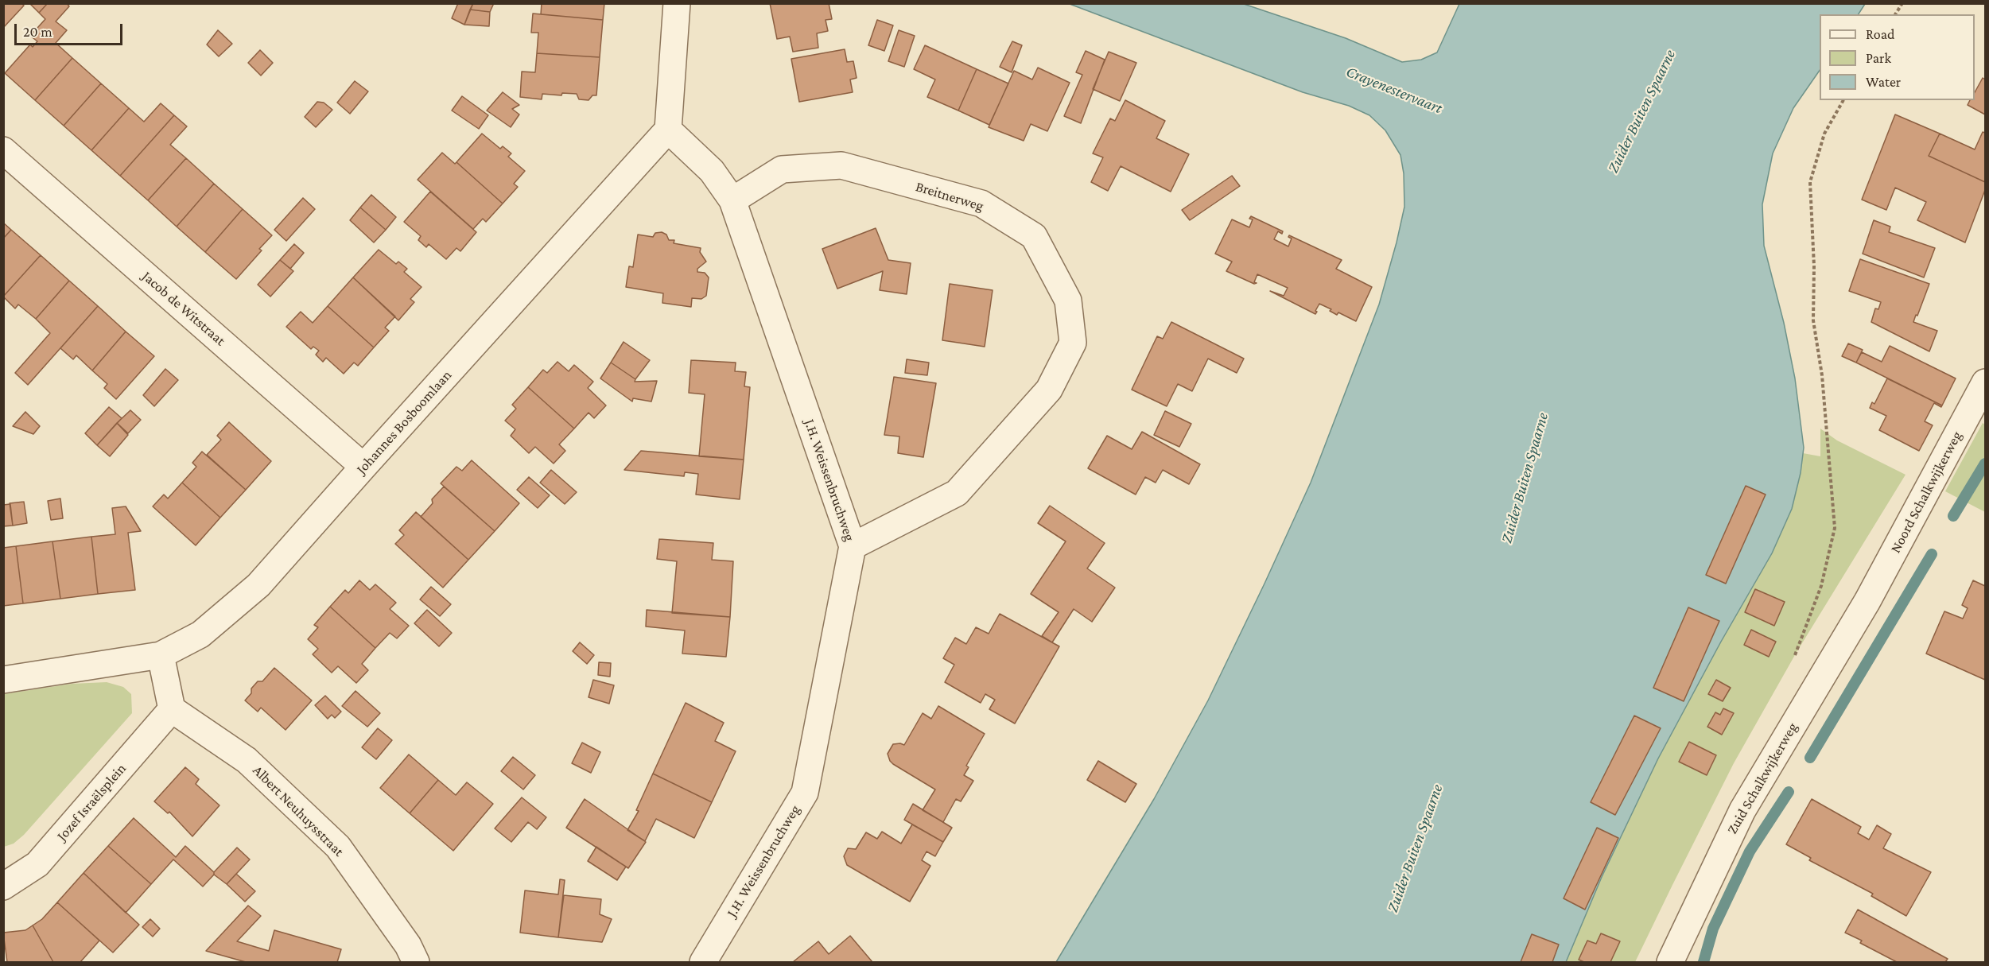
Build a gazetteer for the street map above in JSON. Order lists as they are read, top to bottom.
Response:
{
  "streets": {
    "street": [
      "Breitnerweg",
      "Jacob de Witstraat",
      "Johannes Bosboomlaan",
      "J.H. Weissenbruchweg",
      "Noord Schalkwijkerweg",
      "Zuid Schalkwijkerweg",
      "Jozef Israëlsplein",
      "Albert Neuhuysstraat"
    ]
  },
  "crossings": [
    ["Breitnerweg", "J.H. Weissenbruchweg"],
    ["Jacob de Witstraat", "Johannes Bosboomlaan"],
    ["Johannes Bosboomlaan", "J.H. Weissenbruchweg"],
    ["Noord Schalkwijkerweg", "Zuid Schalkwijkerweg"],
    ["Jozef Israëlsplein", "Albert Neuhuysstraat"]
  ],
  "water": ["Crayenestervaart", "Zuider Buiten Spaarne"],
  "legend": ["Road", "Park", "Water"],
  "scale_bar": "20 m"
}
